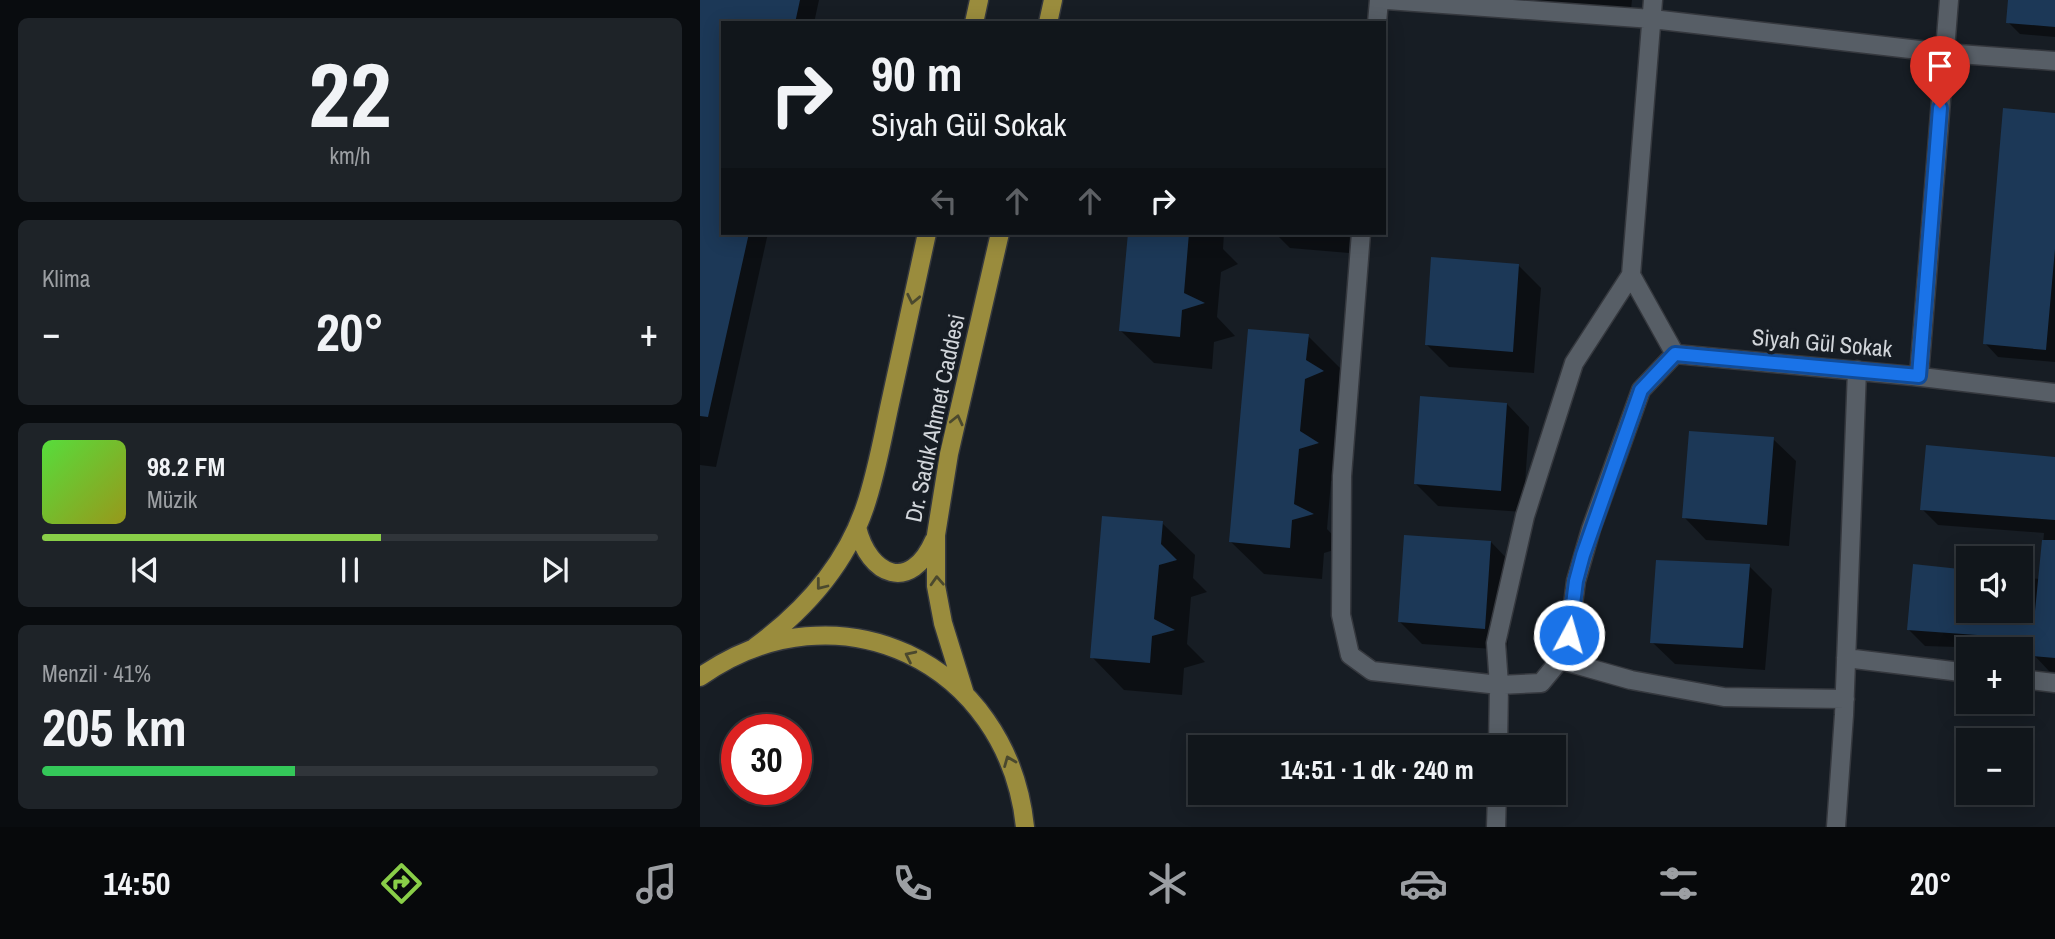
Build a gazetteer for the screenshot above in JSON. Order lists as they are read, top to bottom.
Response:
{
  "streets": {
    "main road": ["Dr. Sadık Ahmet Caddesi"],
    "street": ["Siyah Gül Sokak"]
  },
  "page": {
    "tile": [
      ["22", "km/h"],
      "Klima",
      ["Menzil · 41%", "205 km"]
    ],
    "turn": ["90 m", "Siyah Gül Sokak"],
    "heat": ["−", "20°", "+"],
    "song": ["98.2 FM", "Müzik"],
    "map_buttons": ["+", "−"],
    "limit": "30",
    "trip": "14:51 · 1 dk · 240 m",
    "tabs": ["14:50", "20°"]
  }
}
